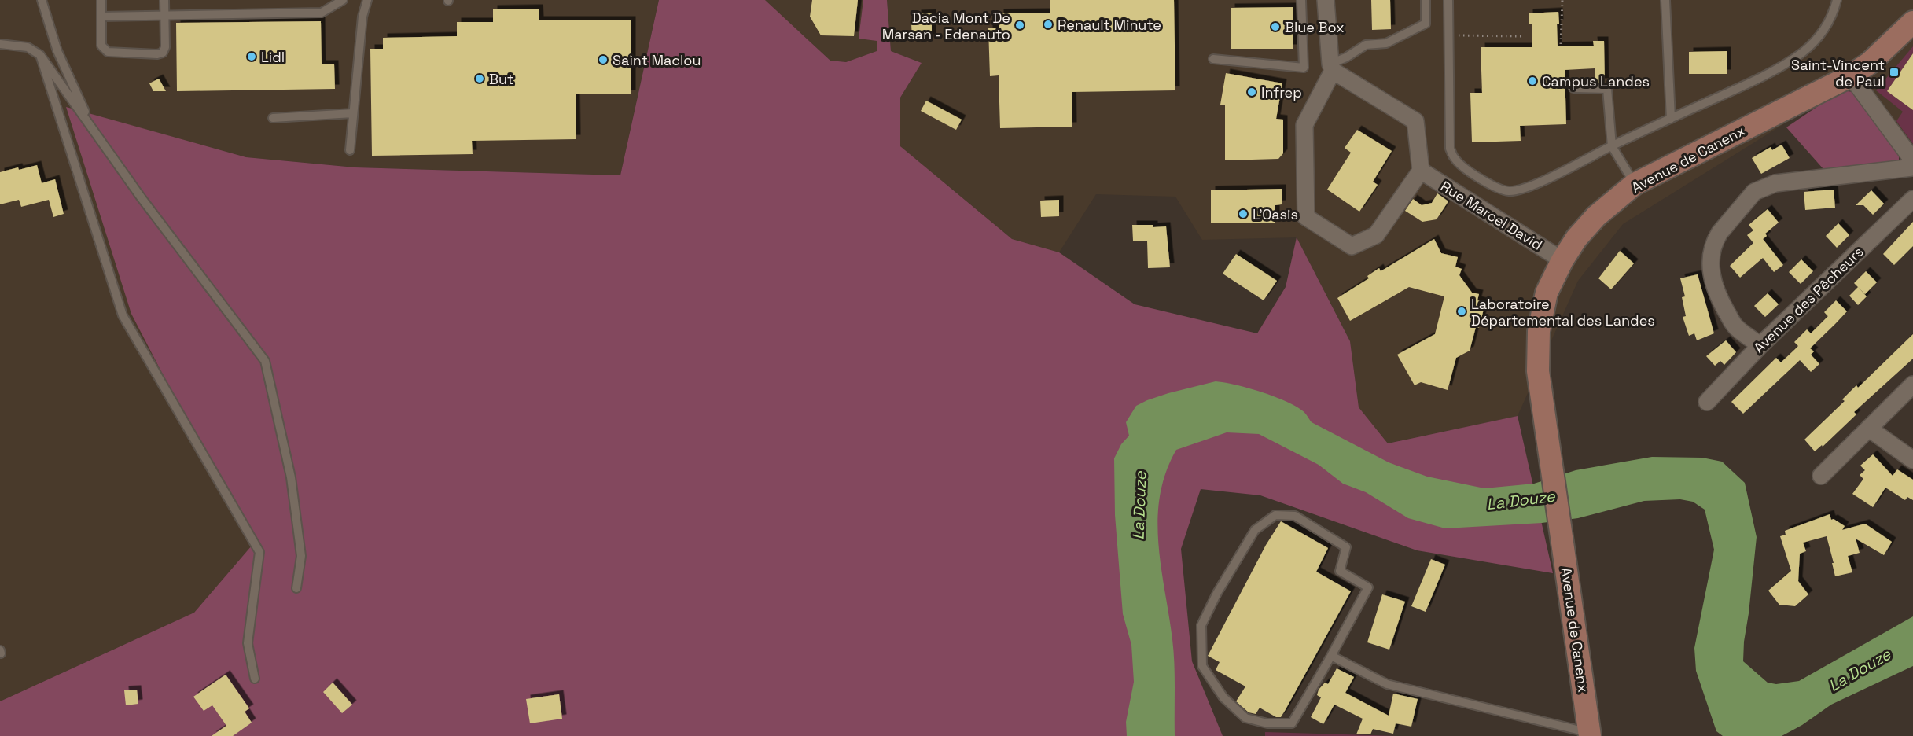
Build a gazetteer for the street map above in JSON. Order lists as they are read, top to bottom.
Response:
{
  "streets": {
    "main road": ["Avenue de Canenx"],
    "street": ["Rue Marcel David", "Avenue des Pêcheurs"]
  },
  "crossings": [
    ["Avenue de Canenx", "Rue Marcel David"]
  ],
  "water": ["La Douze"],
  "places": {
    "other": [
      "Renault Minute",
      "Dacia Mont De Marsan - Edenauto",
      "Blue Box",
      "Lidl",
      "Saint Maclou",
      "But",
      "Campus Landes",
      "Infrep",
      "L'Oasis",
      "Laboratoire Départemental des Landes"
    ],
    "transit": ["Saint-Vincent de Paul"]
  }
}
